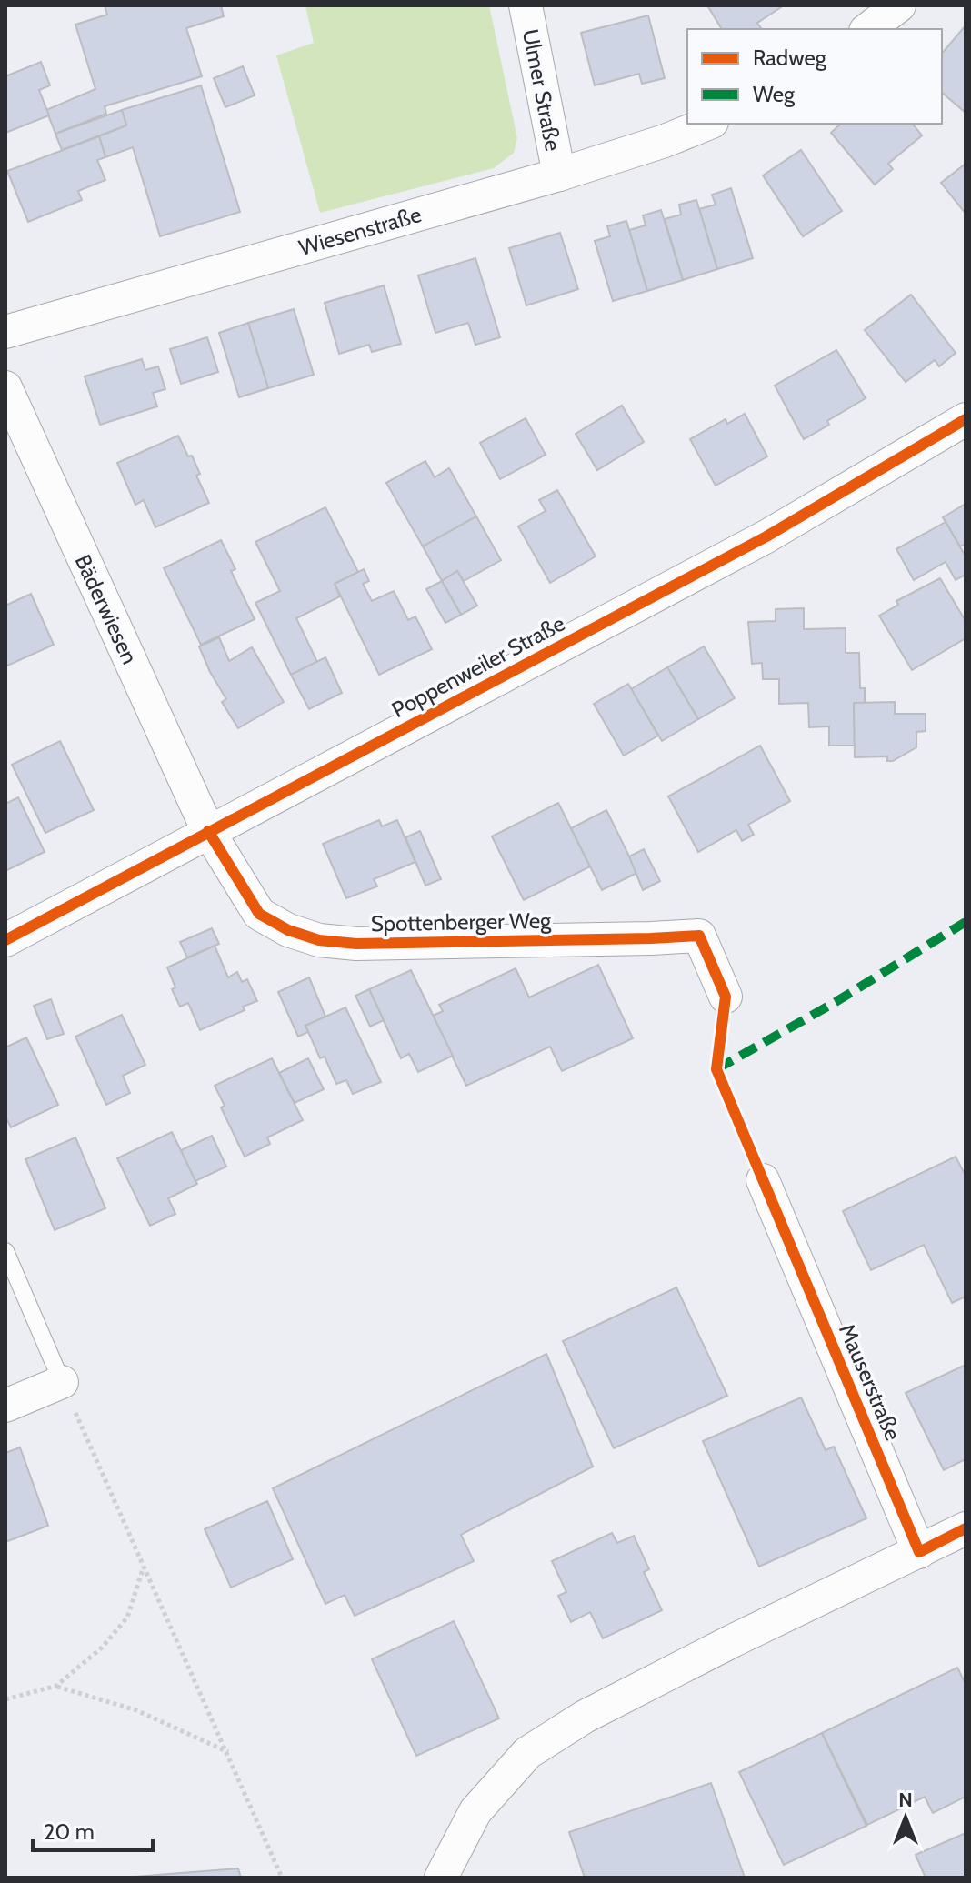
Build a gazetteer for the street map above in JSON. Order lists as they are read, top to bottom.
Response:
{
  "streets": {
    "street": [
      "Ulmer Straße",
      "Wiesenstraße",
      "Bäderwiesen",
      "Poppenweiler Straße",
      "Spottenberger Weg",
      "Mauserstraße"
    ]
  },
  "crossings": [
    ["Ulmer Straße", "Wiesenstraße"],
    ["Bäderwiesen", "Poppenweiler Straße"],
    ["Bäderwiesen", "Spottenberger Weg"],
    ["Poppenweiler Straße", "Spottenberger Weg"]
  ],
  "legend": ["Radweg", "Weg"],
  "scale_bar": "20 m",
  "north": "top"
}
